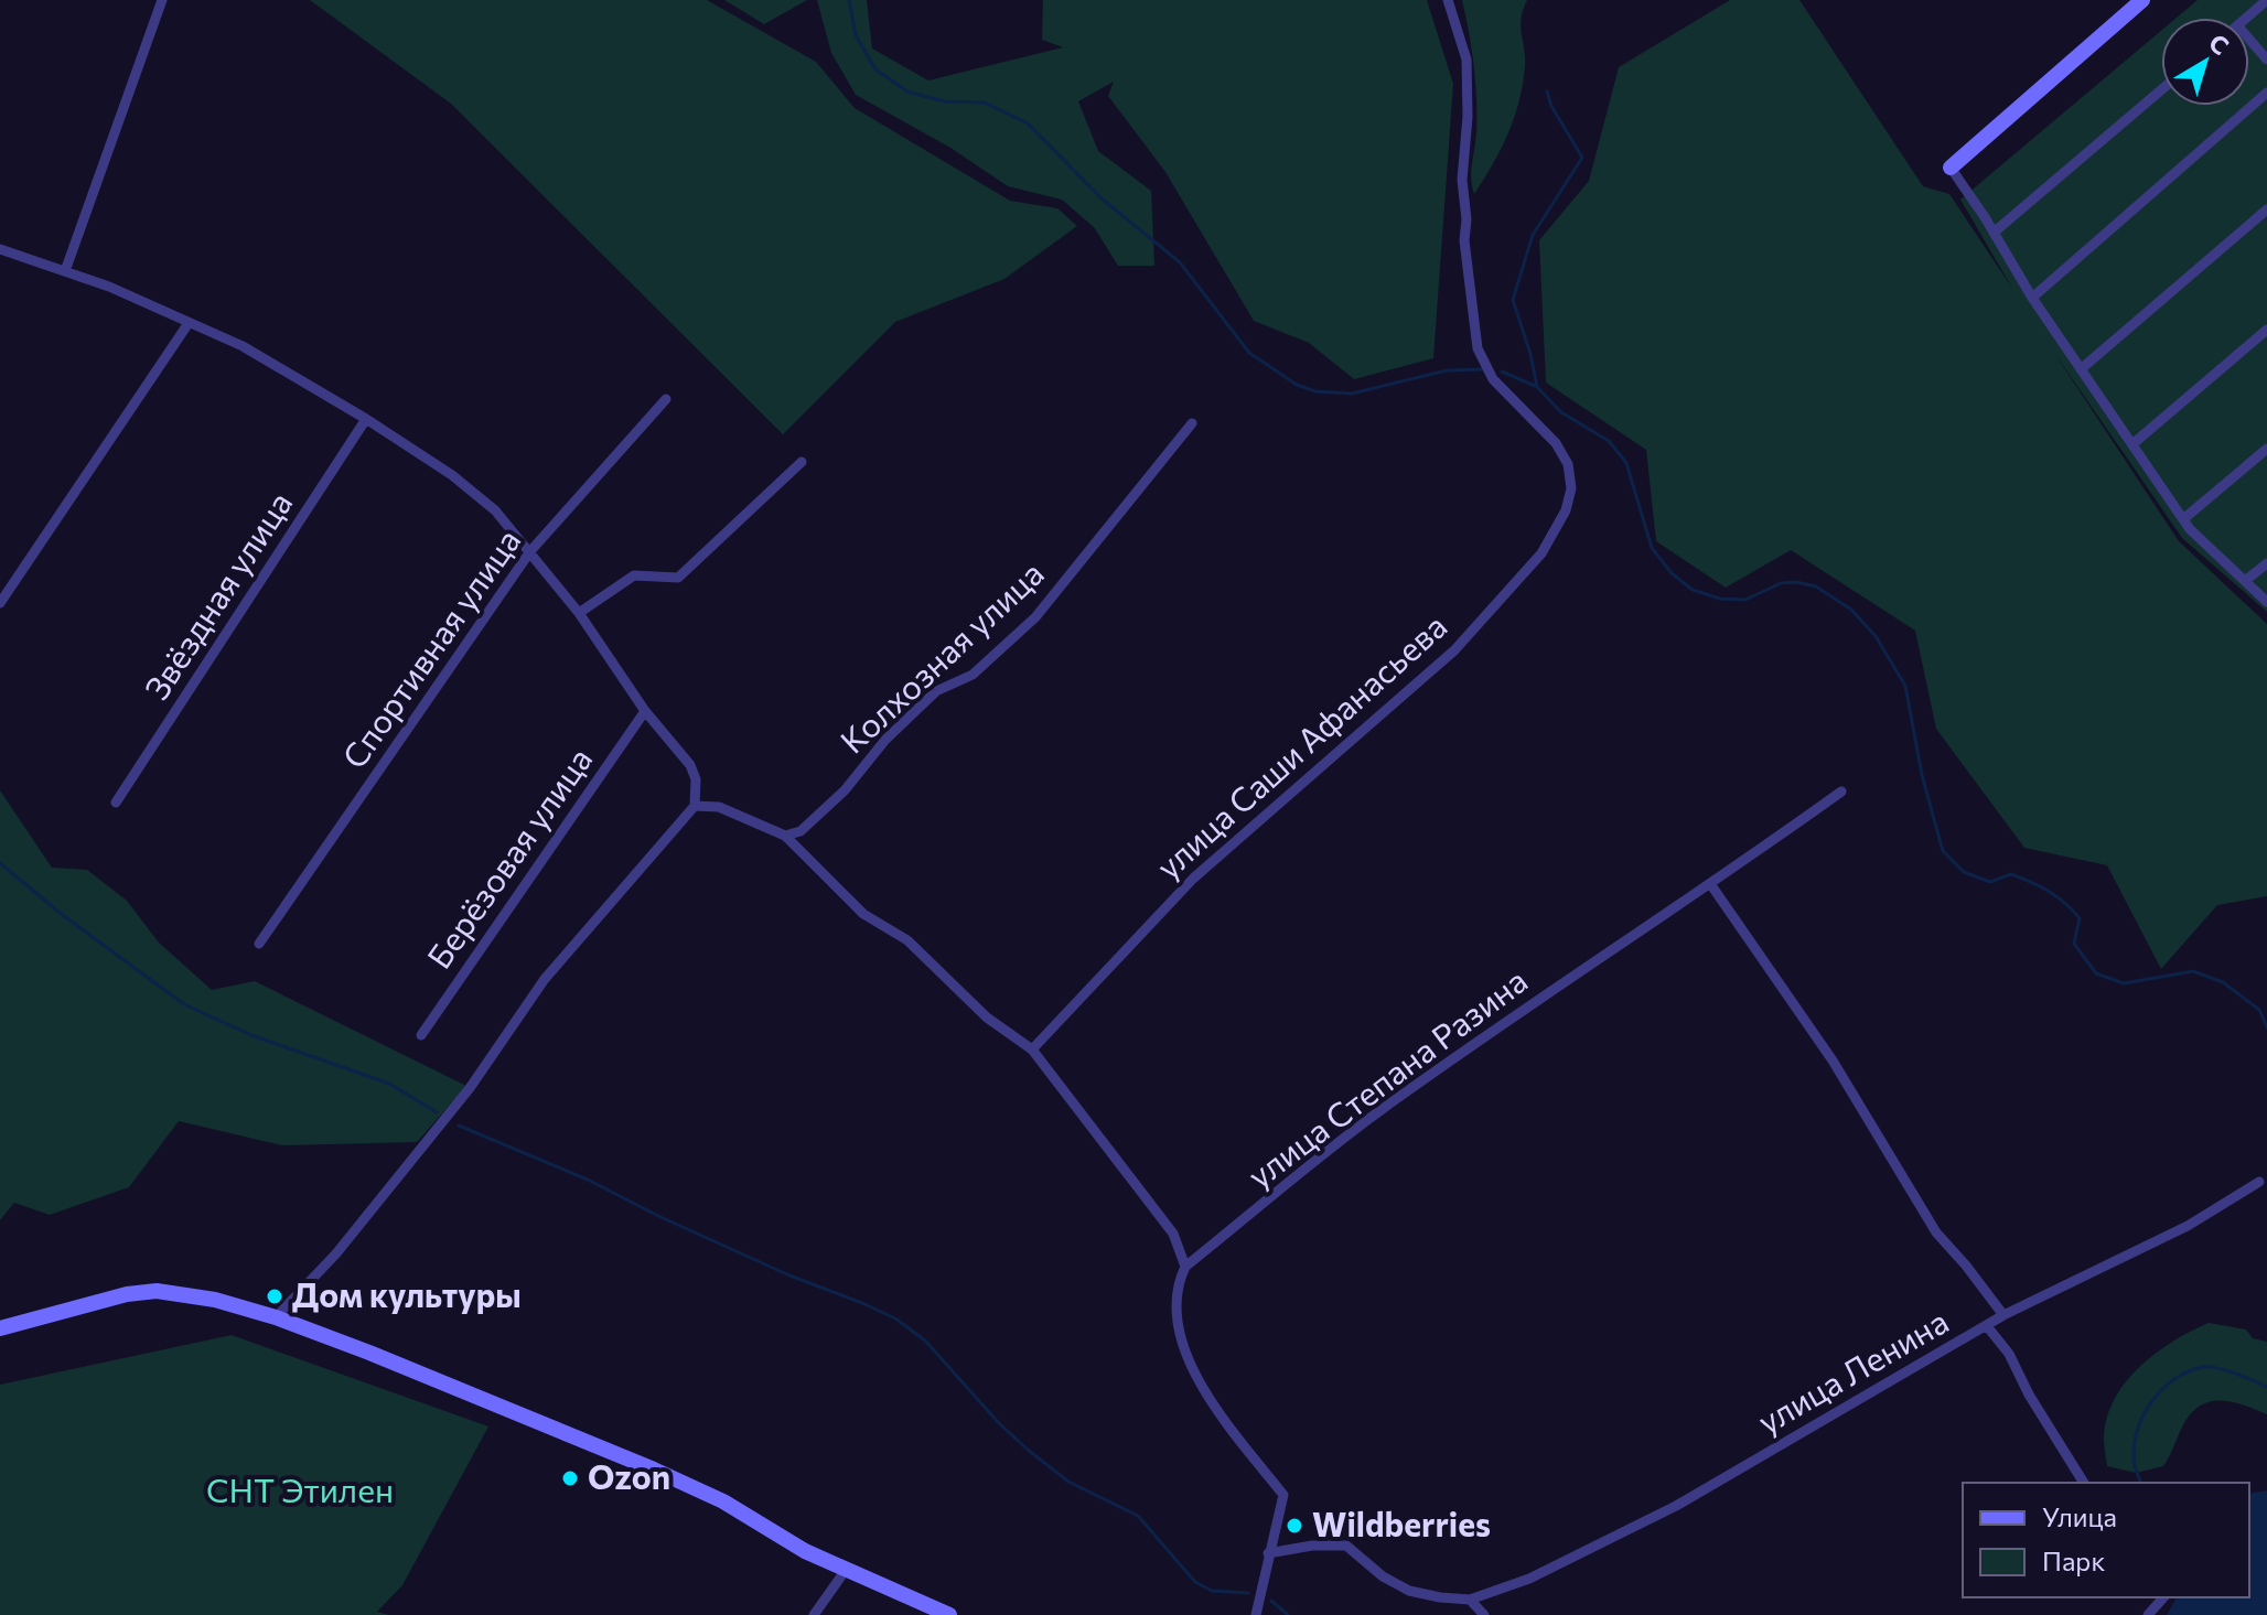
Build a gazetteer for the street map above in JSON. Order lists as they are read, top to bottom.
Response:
{
  "streets": {
    "street": [
      "Звёздная улица",
      "Спортивная улица",
      "Колхозная улица",
      "улица Саши Афанасьева",
      "Берёзовая улица",
      "улица Степана Разина",
      "улица Ленина"
    ]
  },
  "parks": ["СНТ Этилен"],
  "places": ["Дом культуры", "Ozon", "Wildberries"],
  "legend": ["Улица", "Парк"],
  "north": "top right"
}
